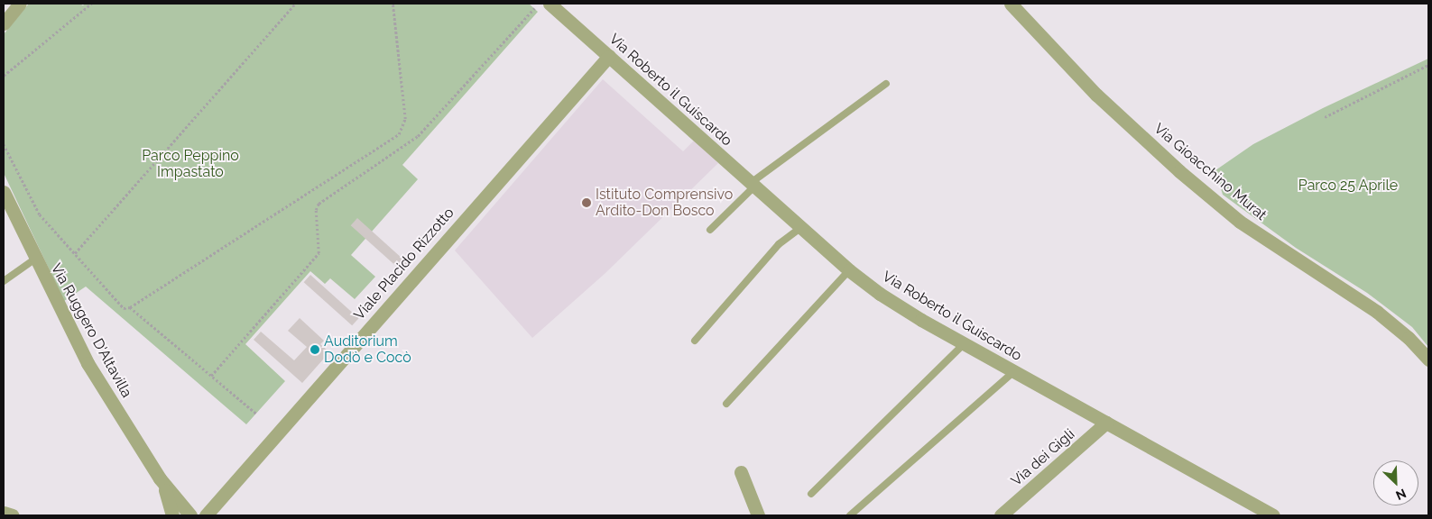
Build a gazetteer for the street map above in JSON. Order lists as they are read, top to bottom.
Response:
{
  "streets": {
    "street": [
      "Via Roberto il Guiscardo",
      "Via Gioacchino Murat",
      "Viale Placido Rizzotto",
      "Via Ruggero D'Altavilla",
      "Via dei Gigli"
    ]
  },
  "crossings": [
    ["Via Roberto il Guiscardo", "Viale Placido Rizzotto"],
    ["Via Roberto il Guiscardo", "Via dei Gigli"]
  ],
  "parks": ["Parco Peppino Impastato", "Parco 25 Aprile"],
  "places": ["Istituto Comprensivo Ardito-Don Bosco", "Auditorium Dodò e Cocò"],
  "north": "bottom right"
}
